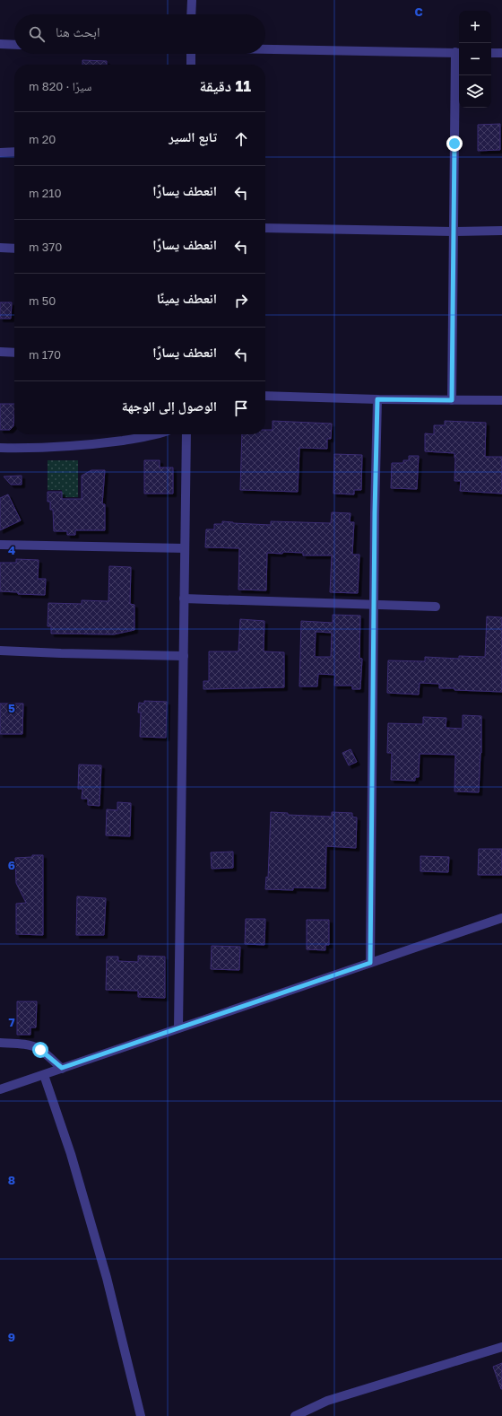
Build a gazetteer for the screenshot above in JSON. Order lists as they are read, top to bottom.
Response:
{
  "page": {
    "map_buttons": ["+", "−"],
    "search": "ابحث هنا",
    "heading": ["11 دقيقة", "سيرًا · 820 m"],
    "list": [
      ["تابع السير", "20 m"],
      ["انعطف يسارًا", "210 m"],
      ["انعطف يسارًا", "370 m"],
      ["انعطف يمينًا", "50 m"],
      ["انعطف يسارًا", "170 m"],
      "الوصول إلى الوجهة"
    ]
  },
  "grid": {
    "columns": ["C"],
    "rows": [
      "4",
      "5",
      "6",
      "7",
      "8",
      "9"
    ]
  }
}
